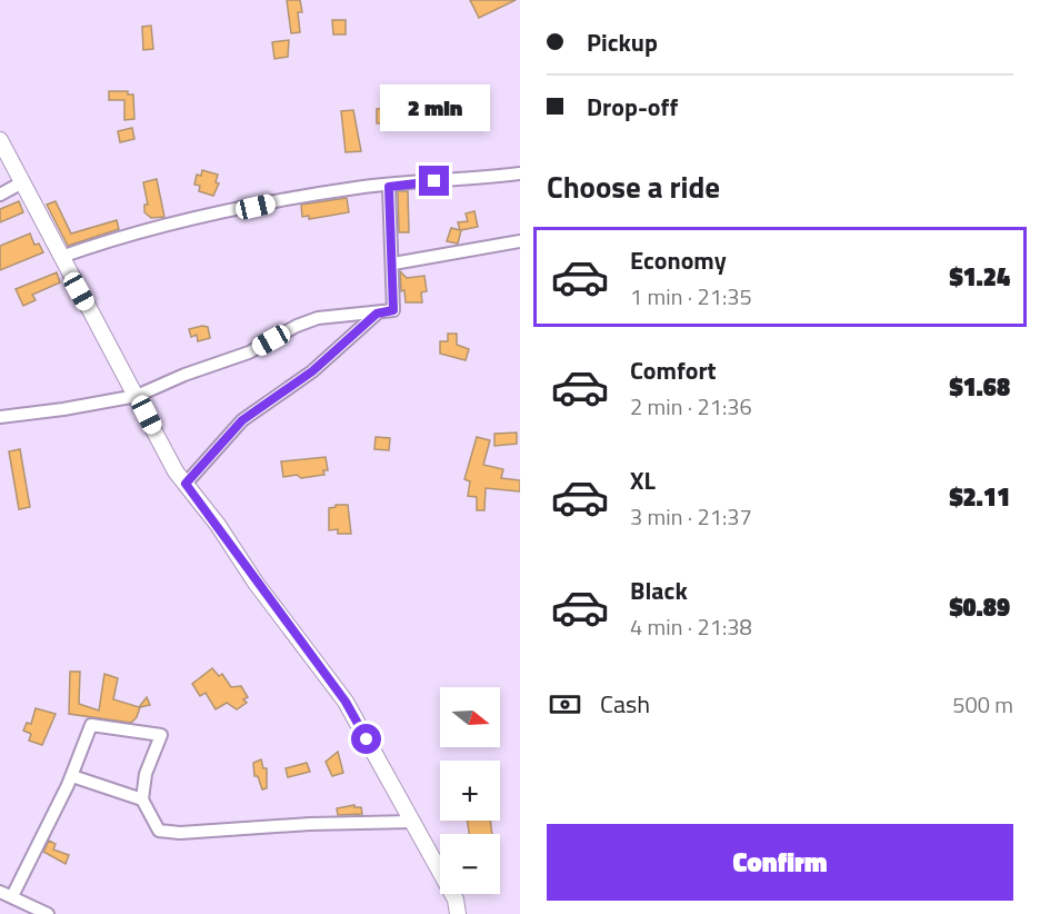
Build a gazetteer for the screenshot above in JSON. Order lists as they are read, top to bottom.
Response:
{
  "north": "right",
  "page": {
    "banner": ["Pickup", "Drop-off"],
    "bubble": "2 min",
    "heading": "Choose a ride",
    "list": [
      {
        "name": "Economy",
        "note": "1 min · 21:35",
        "value": "$1.24"
      },
      {
        "name": "Comfort",
        "note": "2 min · 21:36",
        "value": "$1.68"
      },
      {
        "name": "XL",
        "note": "3 min · 21:37",
        "value": "$2.11"
      },
      {
        "name": "Black",
        "note": "4 min · 21:38",
        "value": "$0.89"
      }
    ],
    "pay": ["Cash", "500 m"],
    "map_buttons": ["+", "−"],
    "buttons": "Confirm"
  }
}
